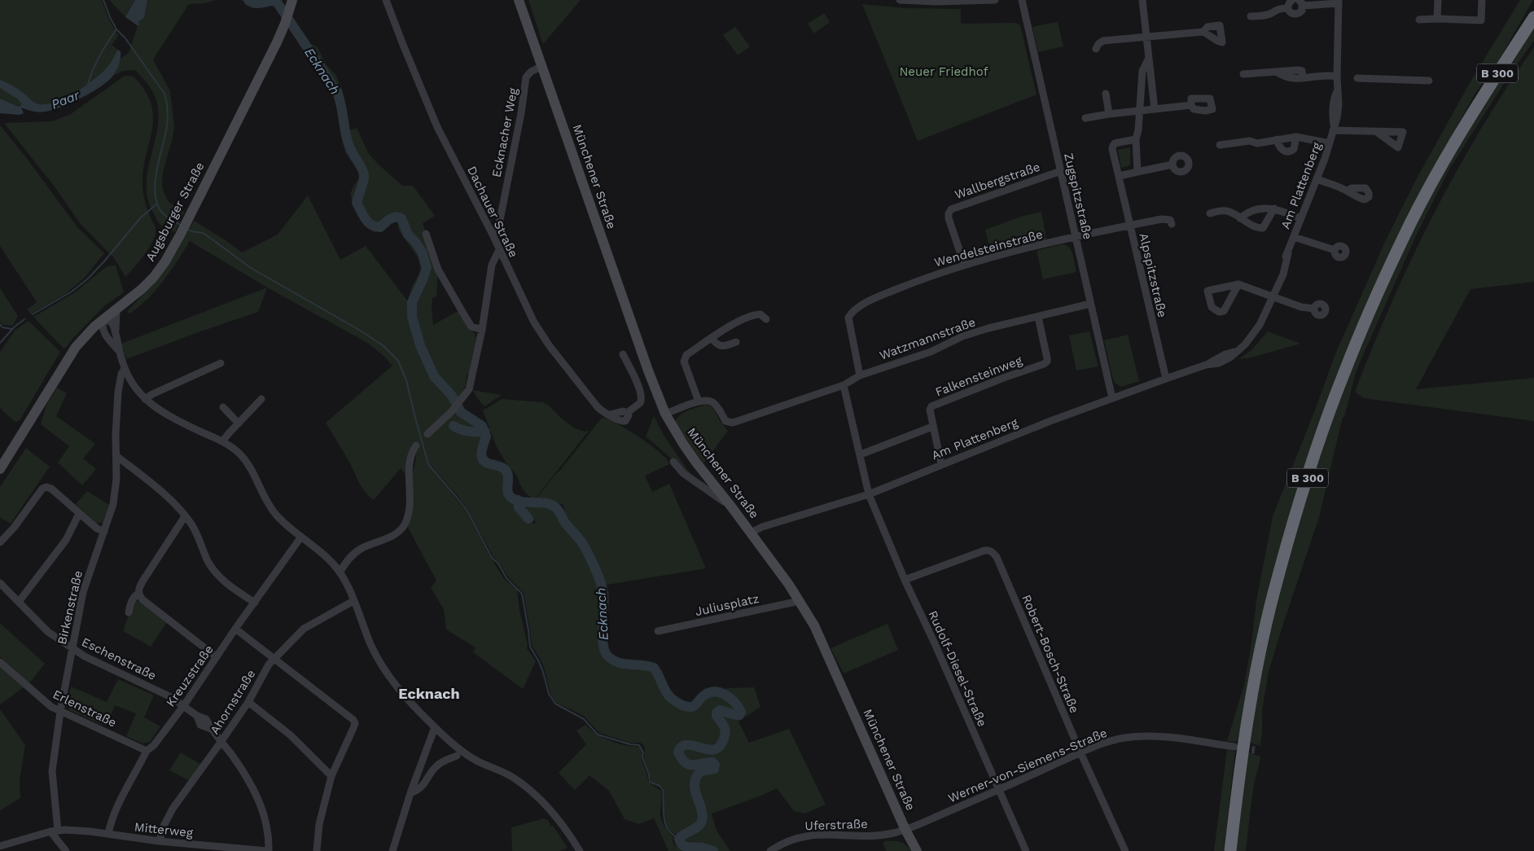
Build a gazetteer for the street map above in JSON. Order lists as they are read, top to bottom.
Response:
{
  "streets": {
    "highway": ["B 300"],
    "main road": ["Münchener Straße", "Augsburger Straße"],
    "street": [
      "Ecknacher Weg",
      "Wallbergstraße",
      "Am Plattenberg",
      "Zugspitzstraße",
      "Dachauer Straße",
      "Wendelsteinstraße",
      "Alpspitzstraße",
      "Watzmannstraße",
      "Falkensteinweg",
      "Juliusplatz",
      "Birkenstraße",
      "Robert-Bosch-Straße",
      "Eschenstraße",
      "Rudolf-Diesel-Straße",
      "Kreuzstraße",
      "Ahornstraße",
      "Erlenstraße",
      "Werner-von-Siemens-Straße",
      "Uferstraße",
      "Mitterweg"
    ]
  },
  "crossings": [
    ["Ecknacher Weg", "Münchener Straße"],
    ["Ecknacher Weg", "Dachauer Straße"],
    ["Münchener Straße", "Am Plattenberg"],
    ["Münchener Straße", "Juliusplatz"],
    ["Münchener Straße", "Werner-von-Siemens-Straße"],
    ["Münchener Straße", "Uferstraße"],
    ["Wallbergstraße", "Zugspitzstraße"],
    ["Wallbergstraße", "Wendelsteinstraße"],
    ["Am Plattenberg", "Zugspitzstraße"],
    ["Am Plattenberg", "Alpspitzstraße"],
    ["Am Plattenberg", "Falkensteinweg"],
    ["Am Plattenberg", "Rudolf-Diesel-Straße"],
    ["Zugspitzstraße", "Wendelsteinstraße"],
    ["Zugspitzstraße", "Watzmannstraße"],
    ["Wendelsteinstraße", "Alpspitzstraße"],
    ["Wendelsteinstraße", "Watzmannstraße"],
    ["Watzmannstraße", "Falkensteinweg"],
    ["Birkenstraße", "Eschenstraße"],
    ["Birkenstraße", "Erlenstraße"],
    ["Birkenstraße", "Mitterweg"],
    ["Robert-Bosch-Straße", "Rudolf-Diesel-Straße"],
    ["Robert-Bosch-Straße", "Werner-von-Siemens-Straße"],
    ["Eschenstraße", "Kreuzstraße"],
    ["Eschenstraße", "Ahornstraße"],
    ["Eschenstraße", "Mitterweg"],
    ["Rudolf-Diesel-Straße", "Werner-von-Siemens-Straße"],
    ["Kreuzstraße", "Erlenstraße"],
    ["Kreuzstraße", "Mitterweg"],
    ["Ahornstraße", "Mitterweg"],
    ["Werner-von-Siemens-Straße", "Uferstraße"]
  ],
  "districts": ["Ecknach"],
  "water": ["Ecknach", "Paar"],
  "parks": ["Neuer Friedhof"]
}
